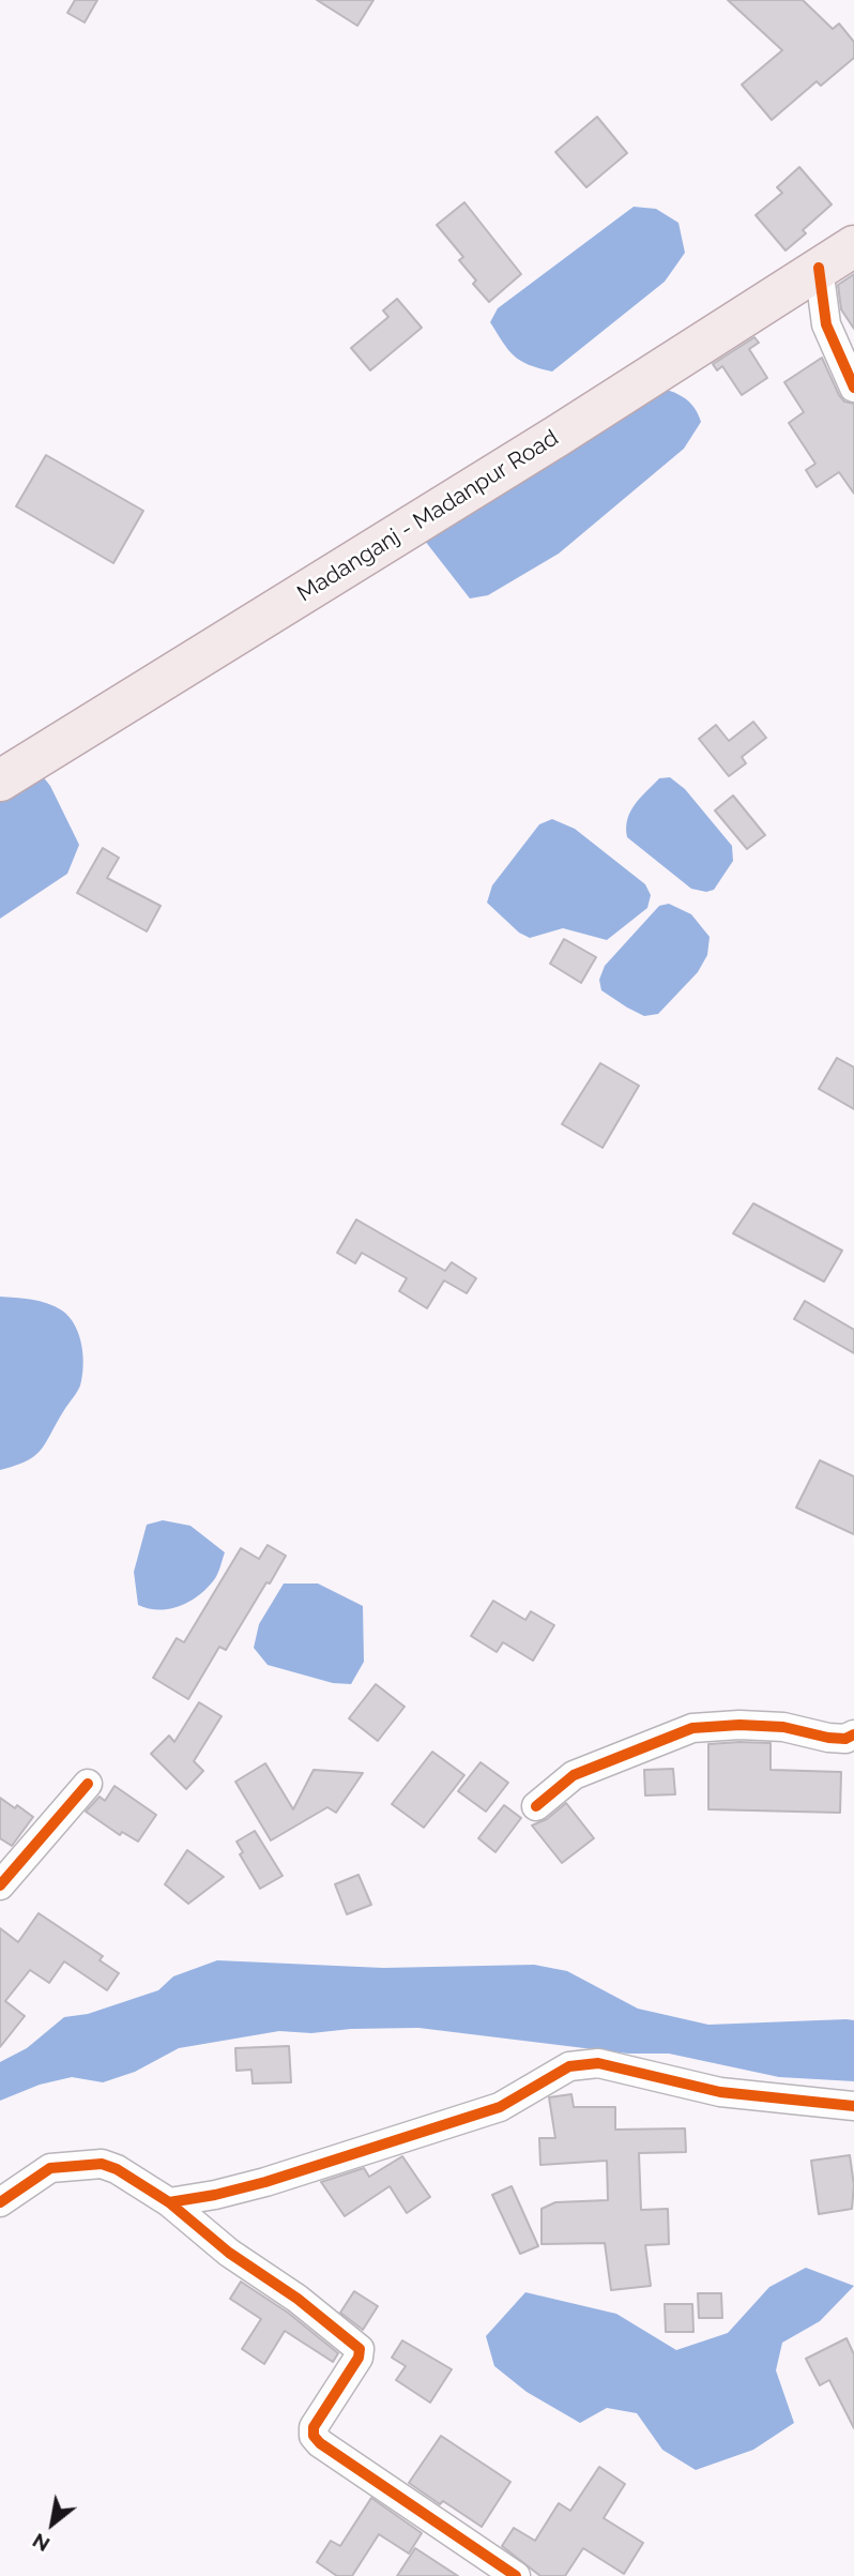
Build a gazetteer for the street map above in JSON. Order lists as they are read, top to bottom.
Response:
{
  "streets": {
    "main road": ["Madanganj - Madanpur Road"]
  },
  "north": "bottom left"
}
